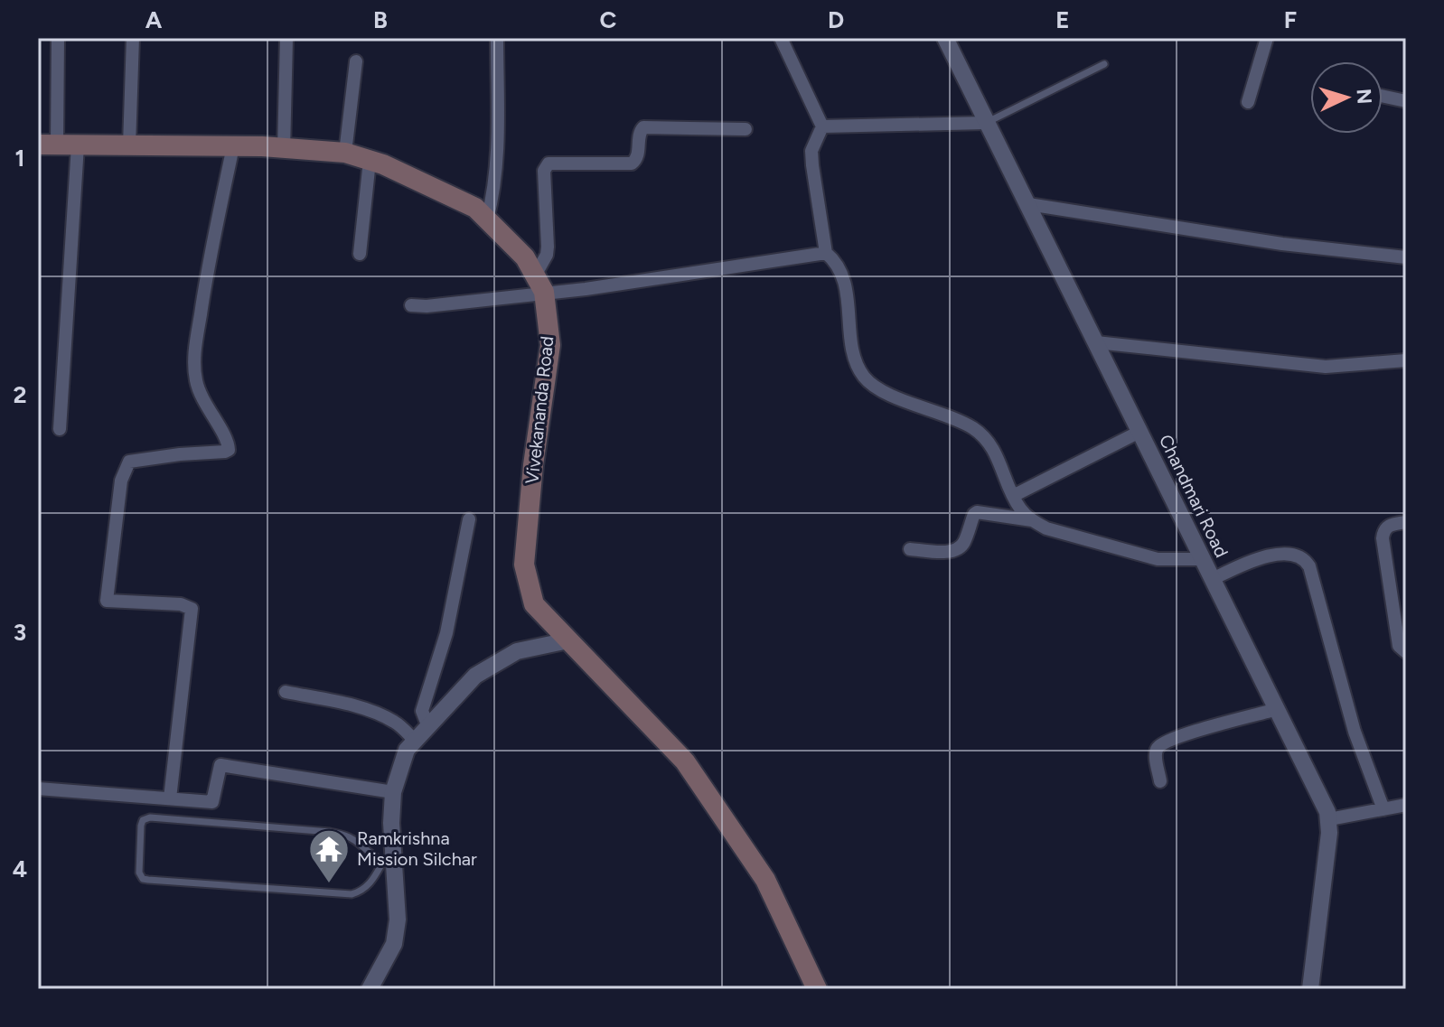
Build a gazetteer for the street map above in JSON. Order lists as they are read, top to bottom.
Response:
{
  "streets": {
    "main road": ["Vivekananda Road"],
    "street": ["Chandmari Road"]
  },
  "places": {
    "temple": ["Ramkrishna Mission Silchar"]
  },
  "north": "right",
  "grid": {
    "columns": [
      "A",
      "B",
      "C",
      "D",
      "E",
      "F"
    ],
    "rows": [
      "1",
      "2",
      "3",
      "4"
    ]
  }
}
